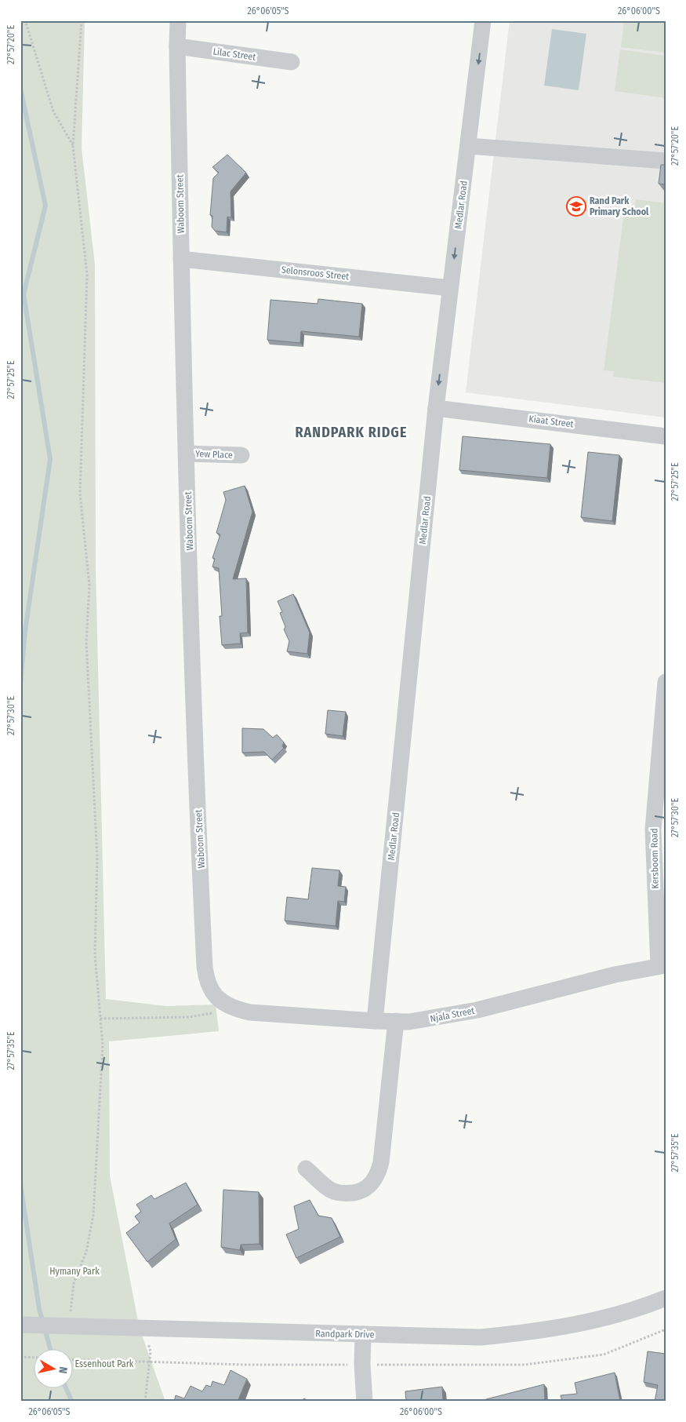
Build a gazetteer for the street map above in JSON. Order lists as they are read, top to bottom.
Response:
{
  "streets": {
    "street": [
      "Lilac Street",
      "Waboom Street",
      "Medlar Road",
      "Selonsroos Street",
      "Kiaat Street",
      "Yew Place",
      "Kersboom Road",
      "Njala Street",
      "Randpark Drive"
    ]
  },
  "crossings": [
    ["Lilac Street", "Waboom Street"],
    ["Waboom Street", "Selonsroos Street"],
    ["Waboom Street", "Yew Place"],
    ["Waboom Street", "Njala Street"],
    ["Medlar Road", "Selonsroos Street"],
    ["Medlar Road", "Kiaat Street"],
    ["Medlar Road", "Njala Street"],
    ["Kersboom Road", "Njala Street"]
  ],
  "one_way": ["Medlar Road"],
  "districts": ["RANDPARK RIDGE"],
  "parks": ["Hymany Park", "Essenhout Park"],
  "places": {
    "school or university": ["Rand Park Primary School"]
  },
  "north": "right",
  "coordinates": [
    "26°06'05\"S",
    "26°06'00\"S",
    "27°57'20\"E",
    "27°57'25\"E",
    "27°57'30\"E",
    "27°57'35\"E"
  ]
}
